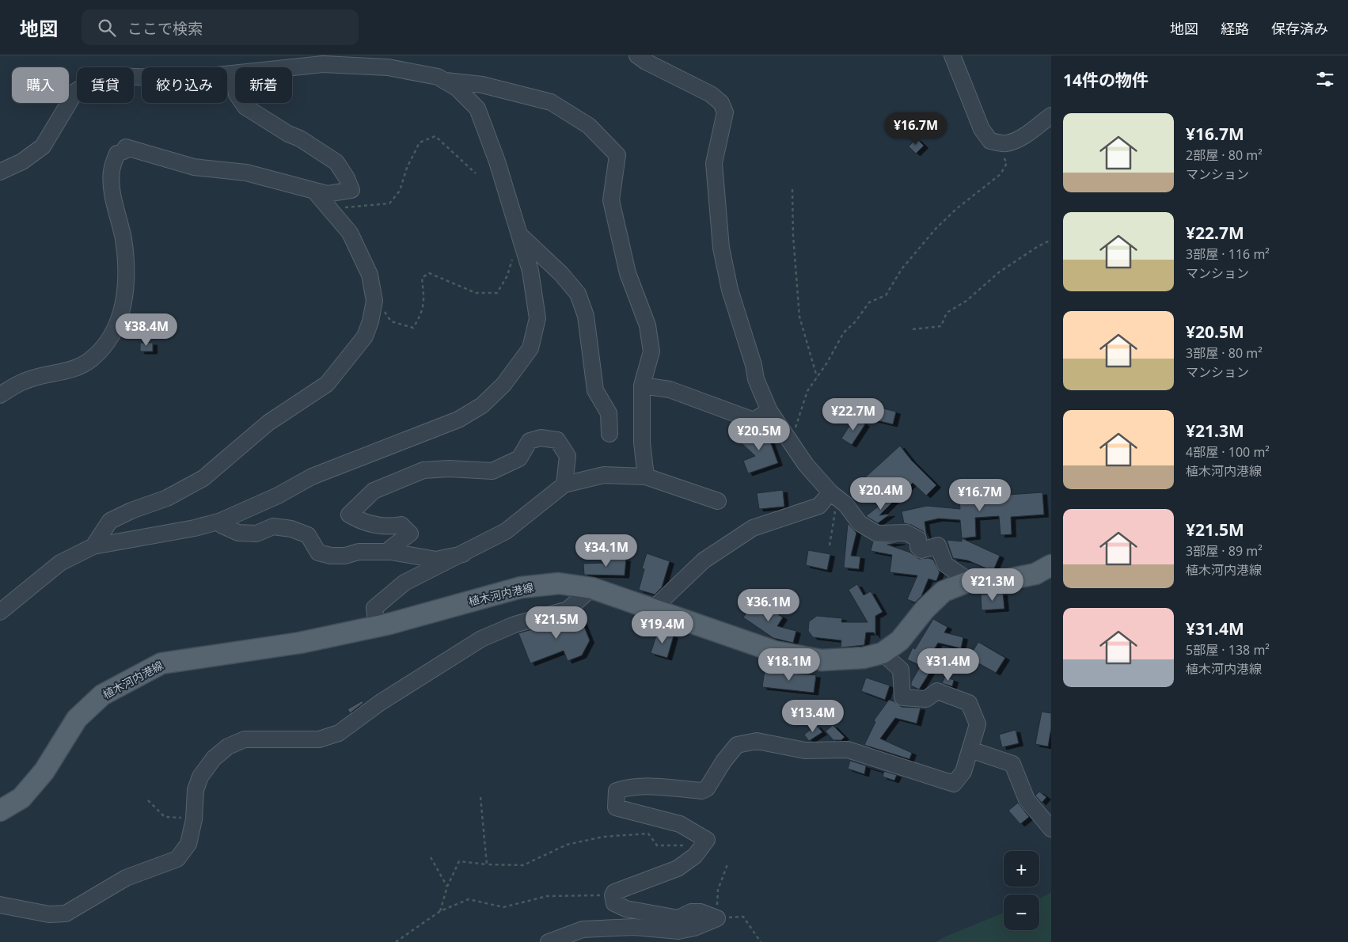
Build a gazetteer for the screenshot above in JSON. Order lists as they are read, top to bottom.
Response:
{
  "streets": {
    "main road": ["植木河内港線"]
  },
  "page": {
    "header": "地図",
    "search": "ここで検索",
    "nav": ["地図", "経路", "保存済み"],
    "heading": "14件の物件",
    "chip": [
      "購入",
      "賃貸",
      "絞り込み",
      "新着"
    ],
    "list": [
      {
        "name": "¥16.7M",
        "note": "2部屋 · 80 m² · マンション"
      },
      {
        "name": "¥22.7M",
        "note": "3部屋 · 116 m² · マンション"
      },
      {
        "name": "¥20.5M",
        "note": "3部屋 · 80 m² · マンション"
      },
      {
        "name": "¥21.3M",
        "note": "4部屋 · 100 m² · 植木河内港線"
      },
      {
        "name": "¥21.5M",
        "note": "3部屋 · 89 m² · 植木河内港線"
      },
      {
        "name": "¥31.4M",
        "note": "5部屋 · 138 m² · 植木河内港線"
      }
    ],
    "price": [
      "¥16.7M",
      "¥38.4M",
      "¥22.7M",
      "¥20.5M",
      "¥20.4M",
      "¥16.7M",
      "¥34.1M",
      "¥21.3M",
      "¥36.1M",
      "¥21.5M",
      "¥19.4M",
      "¥18.1M",
      "¥31.4M",
      "¥13.4M"
    ],
    "map_buttons": ["+", "−"]
  }
}
